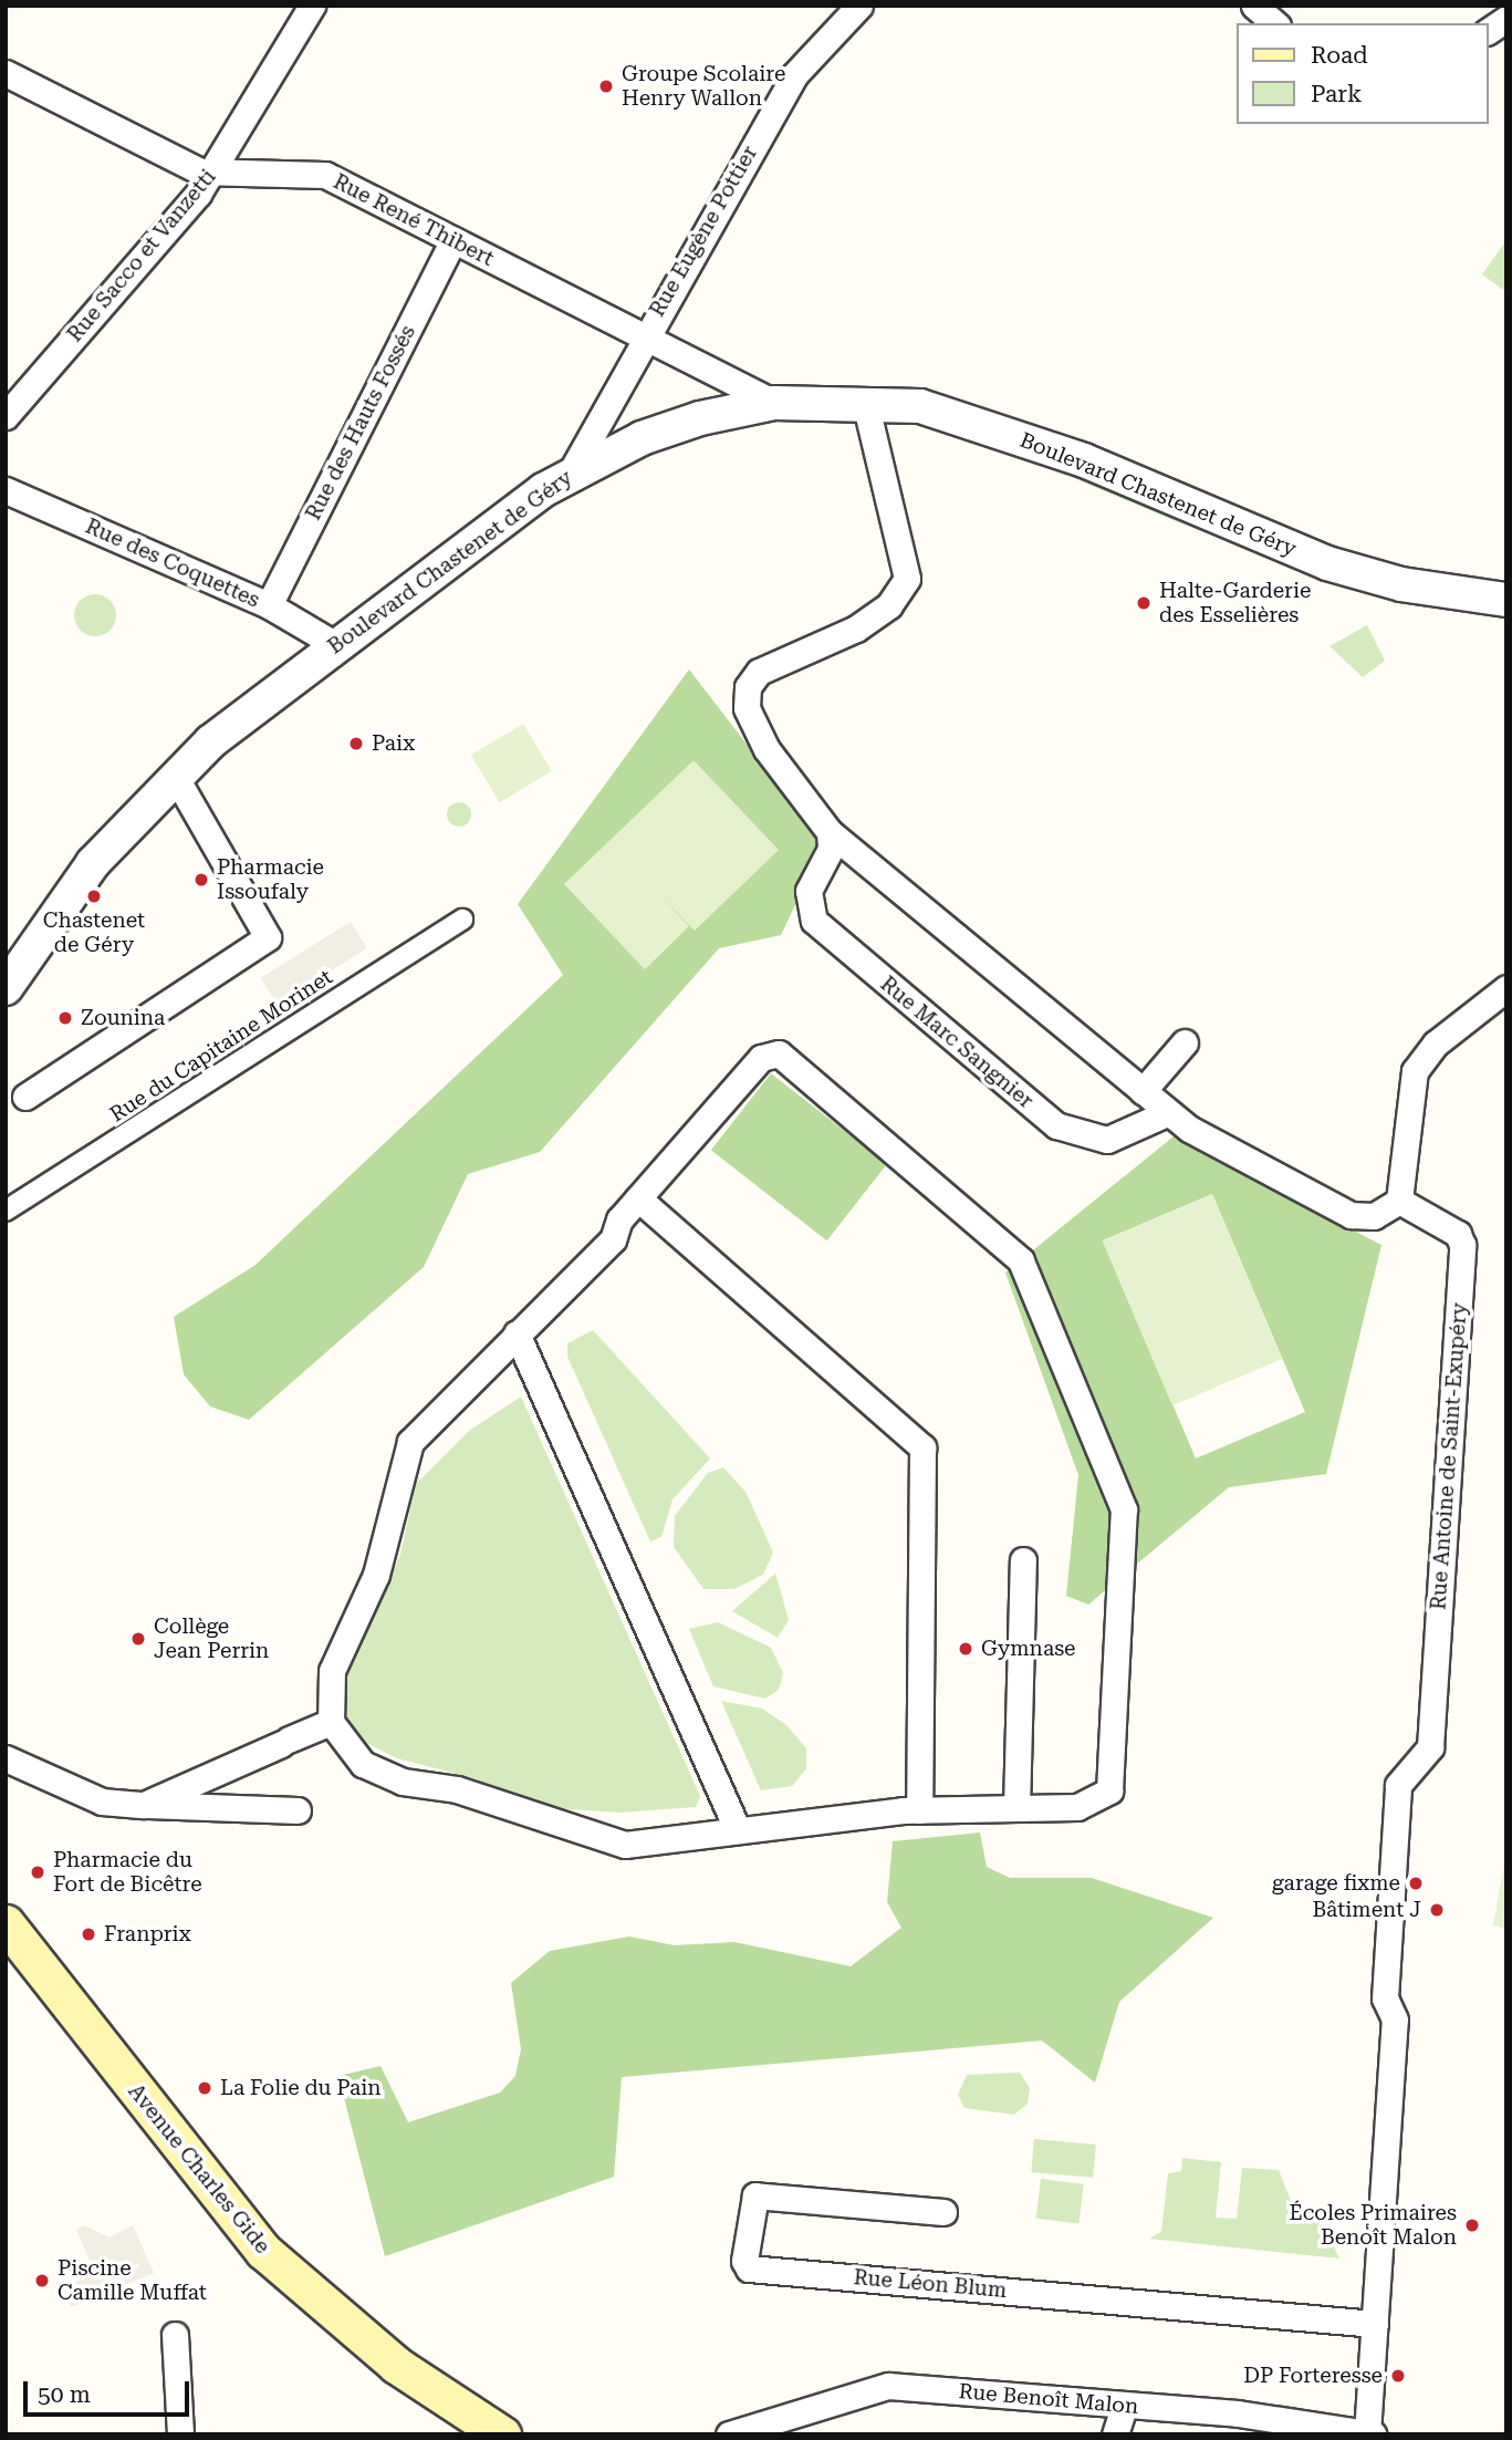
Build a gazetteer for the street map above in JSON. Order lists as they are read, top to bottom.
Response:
{
  "streets": {
    "main road": ["Avenue Charles Gide"],
    "street": [
      "Rue René Thibert",
      "Rue Eugène Pottier",
      "Rue Sacco et Vanzetti",
      "Rue des Hauts Fossés",
      "Boulevard Chastenet de Géry",
      "Rue des Coquettes",
      "Rue Marc Sangnier",
      "Rue du Capitaine Morinet",
      "Rue Antoine de Saint-Exupéry",
      "Rue Léon Blum",
      "Rue Benoît Malon"
    ]
  },
  "crossings": [
    ["Rue René Thibert", "Rue Eugène Pottier"],
    ["Rue René Thibert", "Rue Sacco et Vanzetti"],
    ["Rue René Thibert", "Rue des Hauts Fossés"],
    ["Rue René Thibert", "Boulevard Chastenet de Géry"],
    ["Rue Eugène Pottier", "Boulevard Chastenet de Géry"],
    ["Rue des Hauts Fossés", "Rue des Coquettes"],
    ["Boulevard Chastenet de Géry", "Rue des Coquettes"],
    ["Rue Antoine de Saint-Exupéry", "Rue Léon Blum"]
  ],
  "places": [
    "Groupe Scolaire Henry Wallon",
    "Halte-Garderie des Esselières",
    "Paix",
    "Pharmacie Issoufaly",
    "Chastenet de Géry",
    "Zounina",
    "Collège Jean Perrin",
    "Gymnase",
    "Pharmacie du Fort de Bicêtre",
    "garage fixme",
    "Bâtiment J",
    "Franprix",
    "La Folie du Pain",
    "Écoles Primaires Benoît Malon",
    "Piscine Camille Muffat",
    "DP Forteresse"
  ],
  "legend": ["Road", "Park"],
  "scale_bar": "50 m"
}
